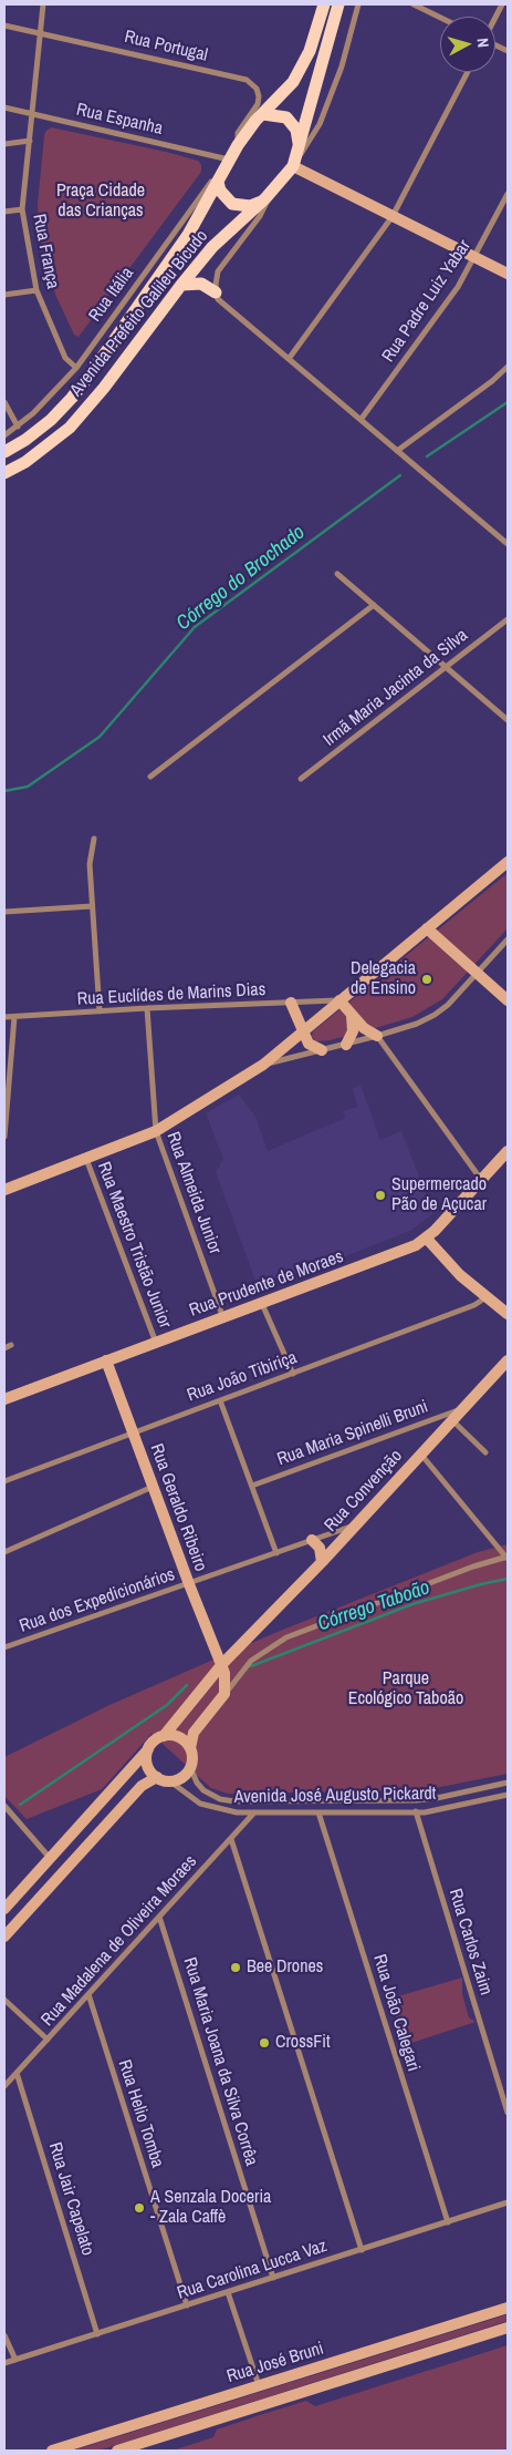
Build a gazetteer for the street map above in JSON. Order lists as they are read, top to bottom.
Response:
{
  "streets": {
    "main road": ["Avenida Prefeito Galileu Bicudo"],
    "street": [
      "Rua Portugal",
      "Rua Espanha",
      "Rua França",
      "Rua Itália",
      "Rua Padre Luiz Yabar",
      "Irmã Maria Jacinta da Silva",
      "Rua Euclídes de Marins Dias",
      "Rua Almeida Junior",
      "Rua Maestro Tristão Junior",
      "Rua Prudente de Moraes",
      "Rua João Tibiriça",
      "Rua Maria Spinelli Bruni",
      "Rua Convenção",
      "Rua Geraldo Ribeiro",
      "Rua dos Expedicionários",
      "Avenida José Augusto Pickardt",
      "Rua Madalena de Oliveira Moraes",
      "Rua Carlos Zaim",
      "Rua João Calegari",
      "Rua Maria Joana da Silva Corrêa",
      "Rua Helio Tomba",
      "Rua Jair Capelato",
      "Rua Carolina Lucca Vaz",
      "Rua José Bruni"
    ]
  },
  "crossings": [
    ["Rua Portugal", "Rua França"],
    ["Rua Portugal", "Avenida Prefeito Galileu Bicudo"],
    ["Rua Espanha", "Rua França"],
    ["Rua Espanha", "Rua Itália"],
    ["Rua Espanha", "Avenida Prefeito Galileu Bicudo"],
    ["Rua França", "Rua Itália"],
    ["Rua Itália", "Avenida Prefeito Galileu Bicudo"],
    ["Rua Euclídes de Marins Dias", "Rua Almeida Junior"],
    ["Rua Almeida Junior", "Rua Prudente de Moraes"],
    ["Rua Maestro Tristão Junior", "Rua Prudente de Moraes"],
    ["Rua Prudente de Moraes", "Rua Geraldo Ribeiro"],
    ["Rua João Tibiriça", "Rua Geraldo Ribeiro"],
    ["Rua Maria Spinelli Bruni", "Rua Convenção"],
    ["Rua Convenção", "Rua Geraldo Ribeiro"],
    ["Rua Convenção", "Rua dos Expedicionários"],
    ["Rua Geraldo Ribeiro", "Rua dos Expedicionários"],
    ["Avenida José Augusto Pickardt", "Rua Madalena de Oliveira Moraes"],
    ["Avenida José Augusto Pickardt", "Rua Carlos Zaim"],
    ["Avenida José Augusto Pickardt", "Rua João Calegari"],
    ["Rua Madalena de Oliveira Moraes", "Rua Maria Joana da Silva Corrêa"],
    ["Rua Madalena de Oliveira Moraes", "Rua Helio Tomba"],
    ["Rua Madalena de Oliveira Moraes", "Rua Jair Capelato"],
    ["Rua João Calegari", "Rua Carolina Lucca Vaz"],
    ["Rua Maria Joana da Silva Corrêa", "Rua Carolina Lucca Vaz"],
    ["Rua Helio Tomba", "Rua Carolina Lucca Vaz"],
    ["Rua Jair Capelato", "Rua Carolina Lucca Vaz"]
  ],
  "water": ["Córrego do Brochado", "Córrego Taboão"],
  "parks": ["Praça Cidade das Crianças", "Parque Ecológico Taboão"],
  "places": [
    "Delegacia de Ensino",
    "Supermercado Pão de Açucar",
    "Bee Drones",
    "CrossFit",
    "A Senzala Doceria - Zala Caffè"
  ],
  "north": "right"
}
